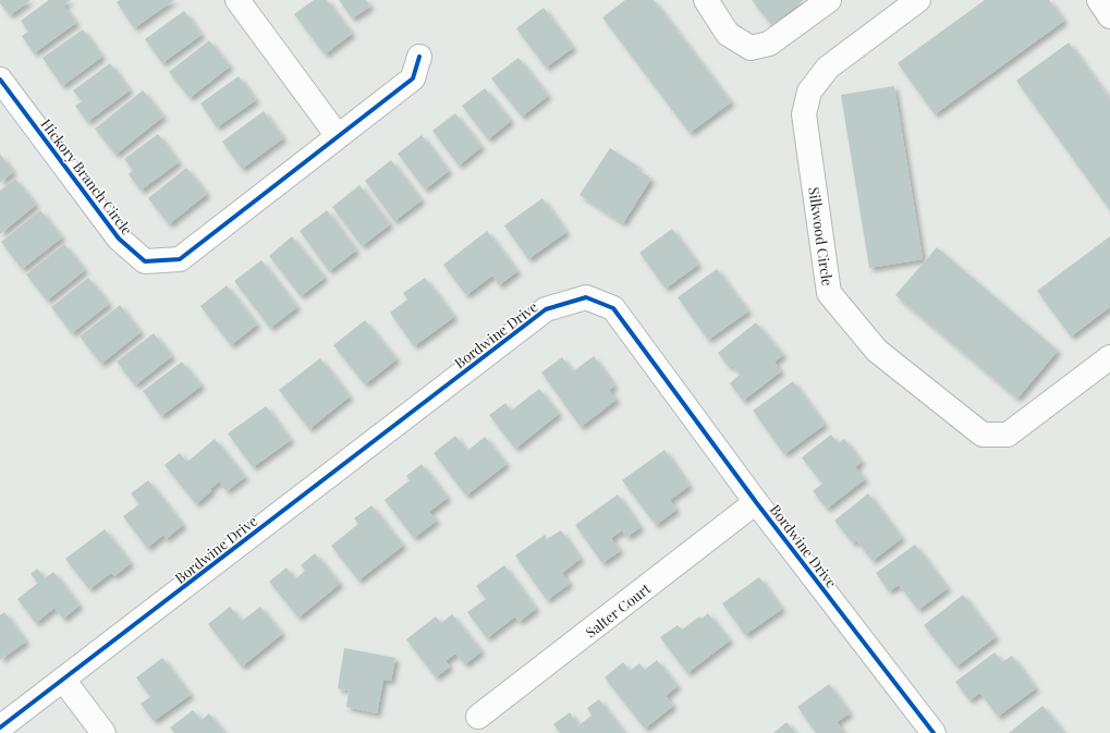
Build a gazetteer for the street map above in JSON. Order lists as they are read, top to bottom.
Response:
{
  "streets": {
    "street": [
      "Hickory Branch Circle",
      "Silkwood Circle",
      "Bordwine Drive",
      "Salter Court"
    ]
  },
  "crossings": [
    ["Bordwine Drive", "Salter Court"]
  ]
}
